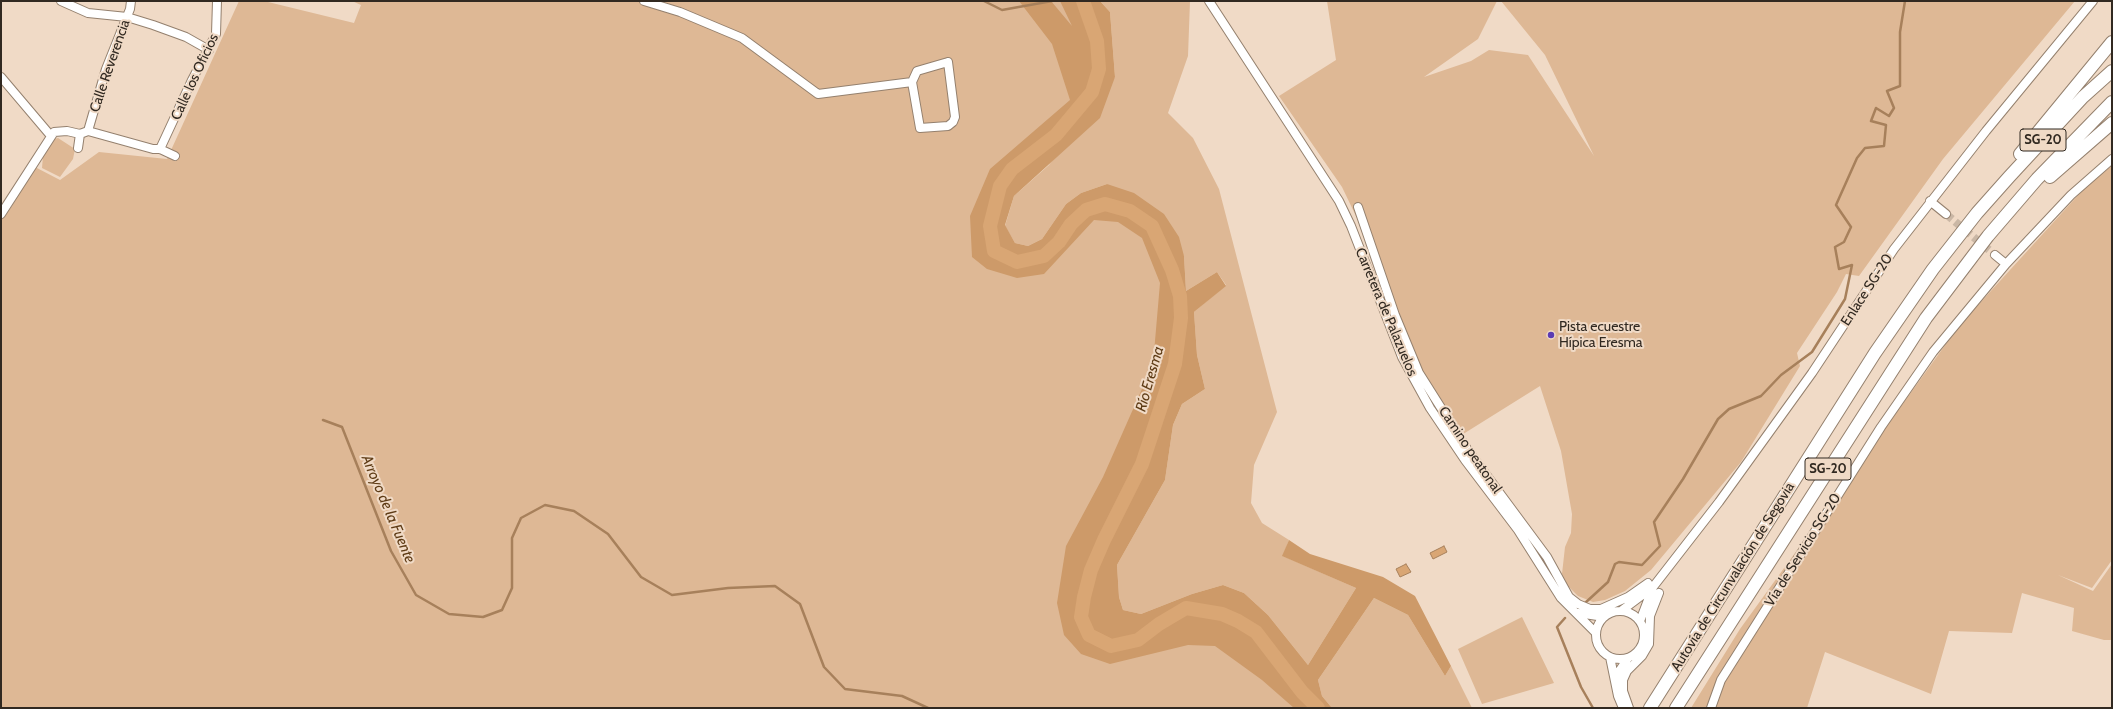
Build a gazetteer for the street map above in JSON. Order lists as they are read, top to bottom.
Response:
{
  "streets": {
    "highway": ["SG-20", "Autovía de Circunvalación de Segovia"],
    "street": [
      "Calle Reverencia",
      "Calle los Oficios",
      "Enlace SG-20",
      "Carretera de Palazuelos",
      "Camino peatonal",
      "Vía de Servicio SG-20"
    ]
  },
  "crossings": [
    ["Enlace SG-20", "Carretera de Palazuelos"],
    ["Enlace SG-20", "Camino peatonal"]
  ],
  "water": ["Río Eresma", "Arroyo de la Fuente"],
  "places": ["Pista ecuestre Hípica Eresma"]
}
